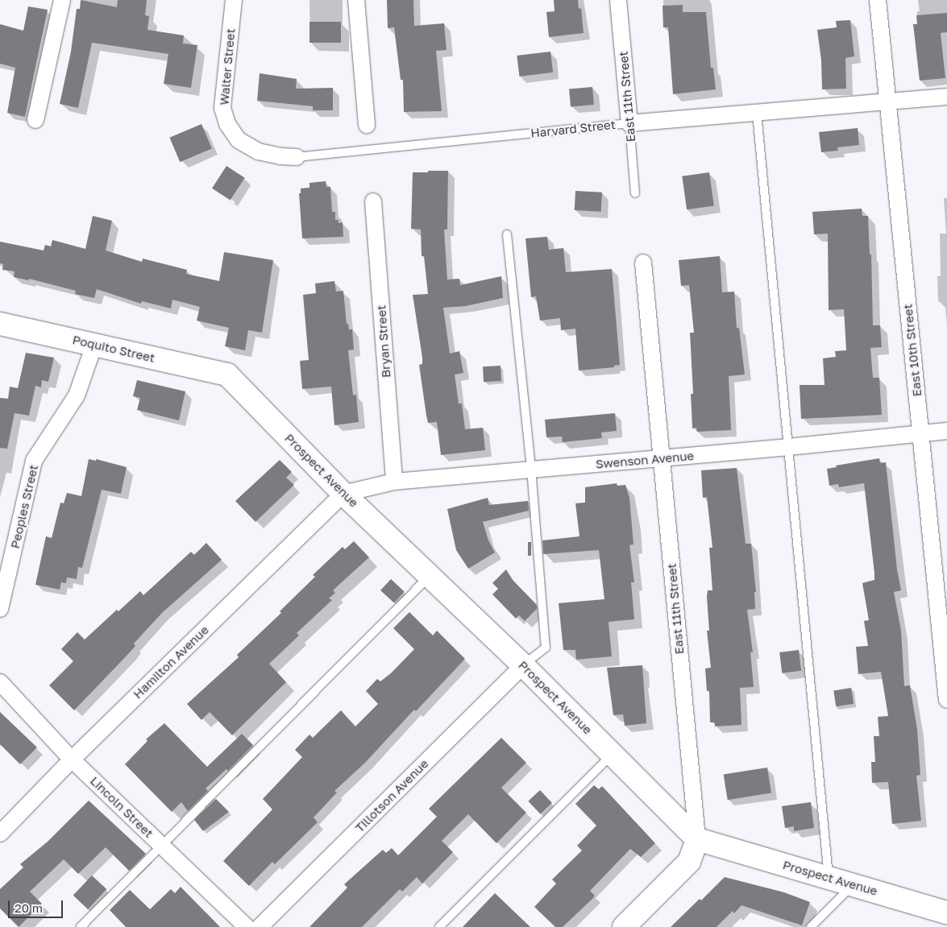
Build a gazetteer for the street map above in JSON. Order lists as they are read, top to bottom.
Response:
{
  "streets": {
    "street": [
      "Walter Street",
      "East 11th Street",
      "Harvard Street",
      "Bryan Street",
      "Poquito Street",
      "East 10th Street",
      "Swenson Avenue",
      "Prospect Avenue",
      "Peoples Street",
      "Hamilton Avenue",
      "Tillotson Avenue",
      "Lincoln Street"
    ]
  },
  "crossings": [
    ["Walter Street", "Harvard Street"],
    ["East 11th Street", "Harvard Street"],
    ["East 11th Street", "Swenson Avenue"],
    ["East 11th Street", "Prospect Avenue"],
    ["Harvard Street", "East 10th Street"],
    ["Bryan Street", "Swenson Avenue"],
    ["Poquito Street", "Prospect Avenue"],
    ["Poquito Street", "Peoples Street"],
    ["East 10th Street", "Swenson Avenue"],
    ["Swenson Avenue", "Prospect Avenue"],
    ["Swenson Avenue", "Hamilton Avenue"],
    ["Prospect Avenue", "Hamilton Avenue"],
    ["Prospect Avenue", "Tillotson Avenue"],
    ["Hamilton Avenue", "Lincoln Street"]
  ],
  "scale_bar": "20 m"
}
